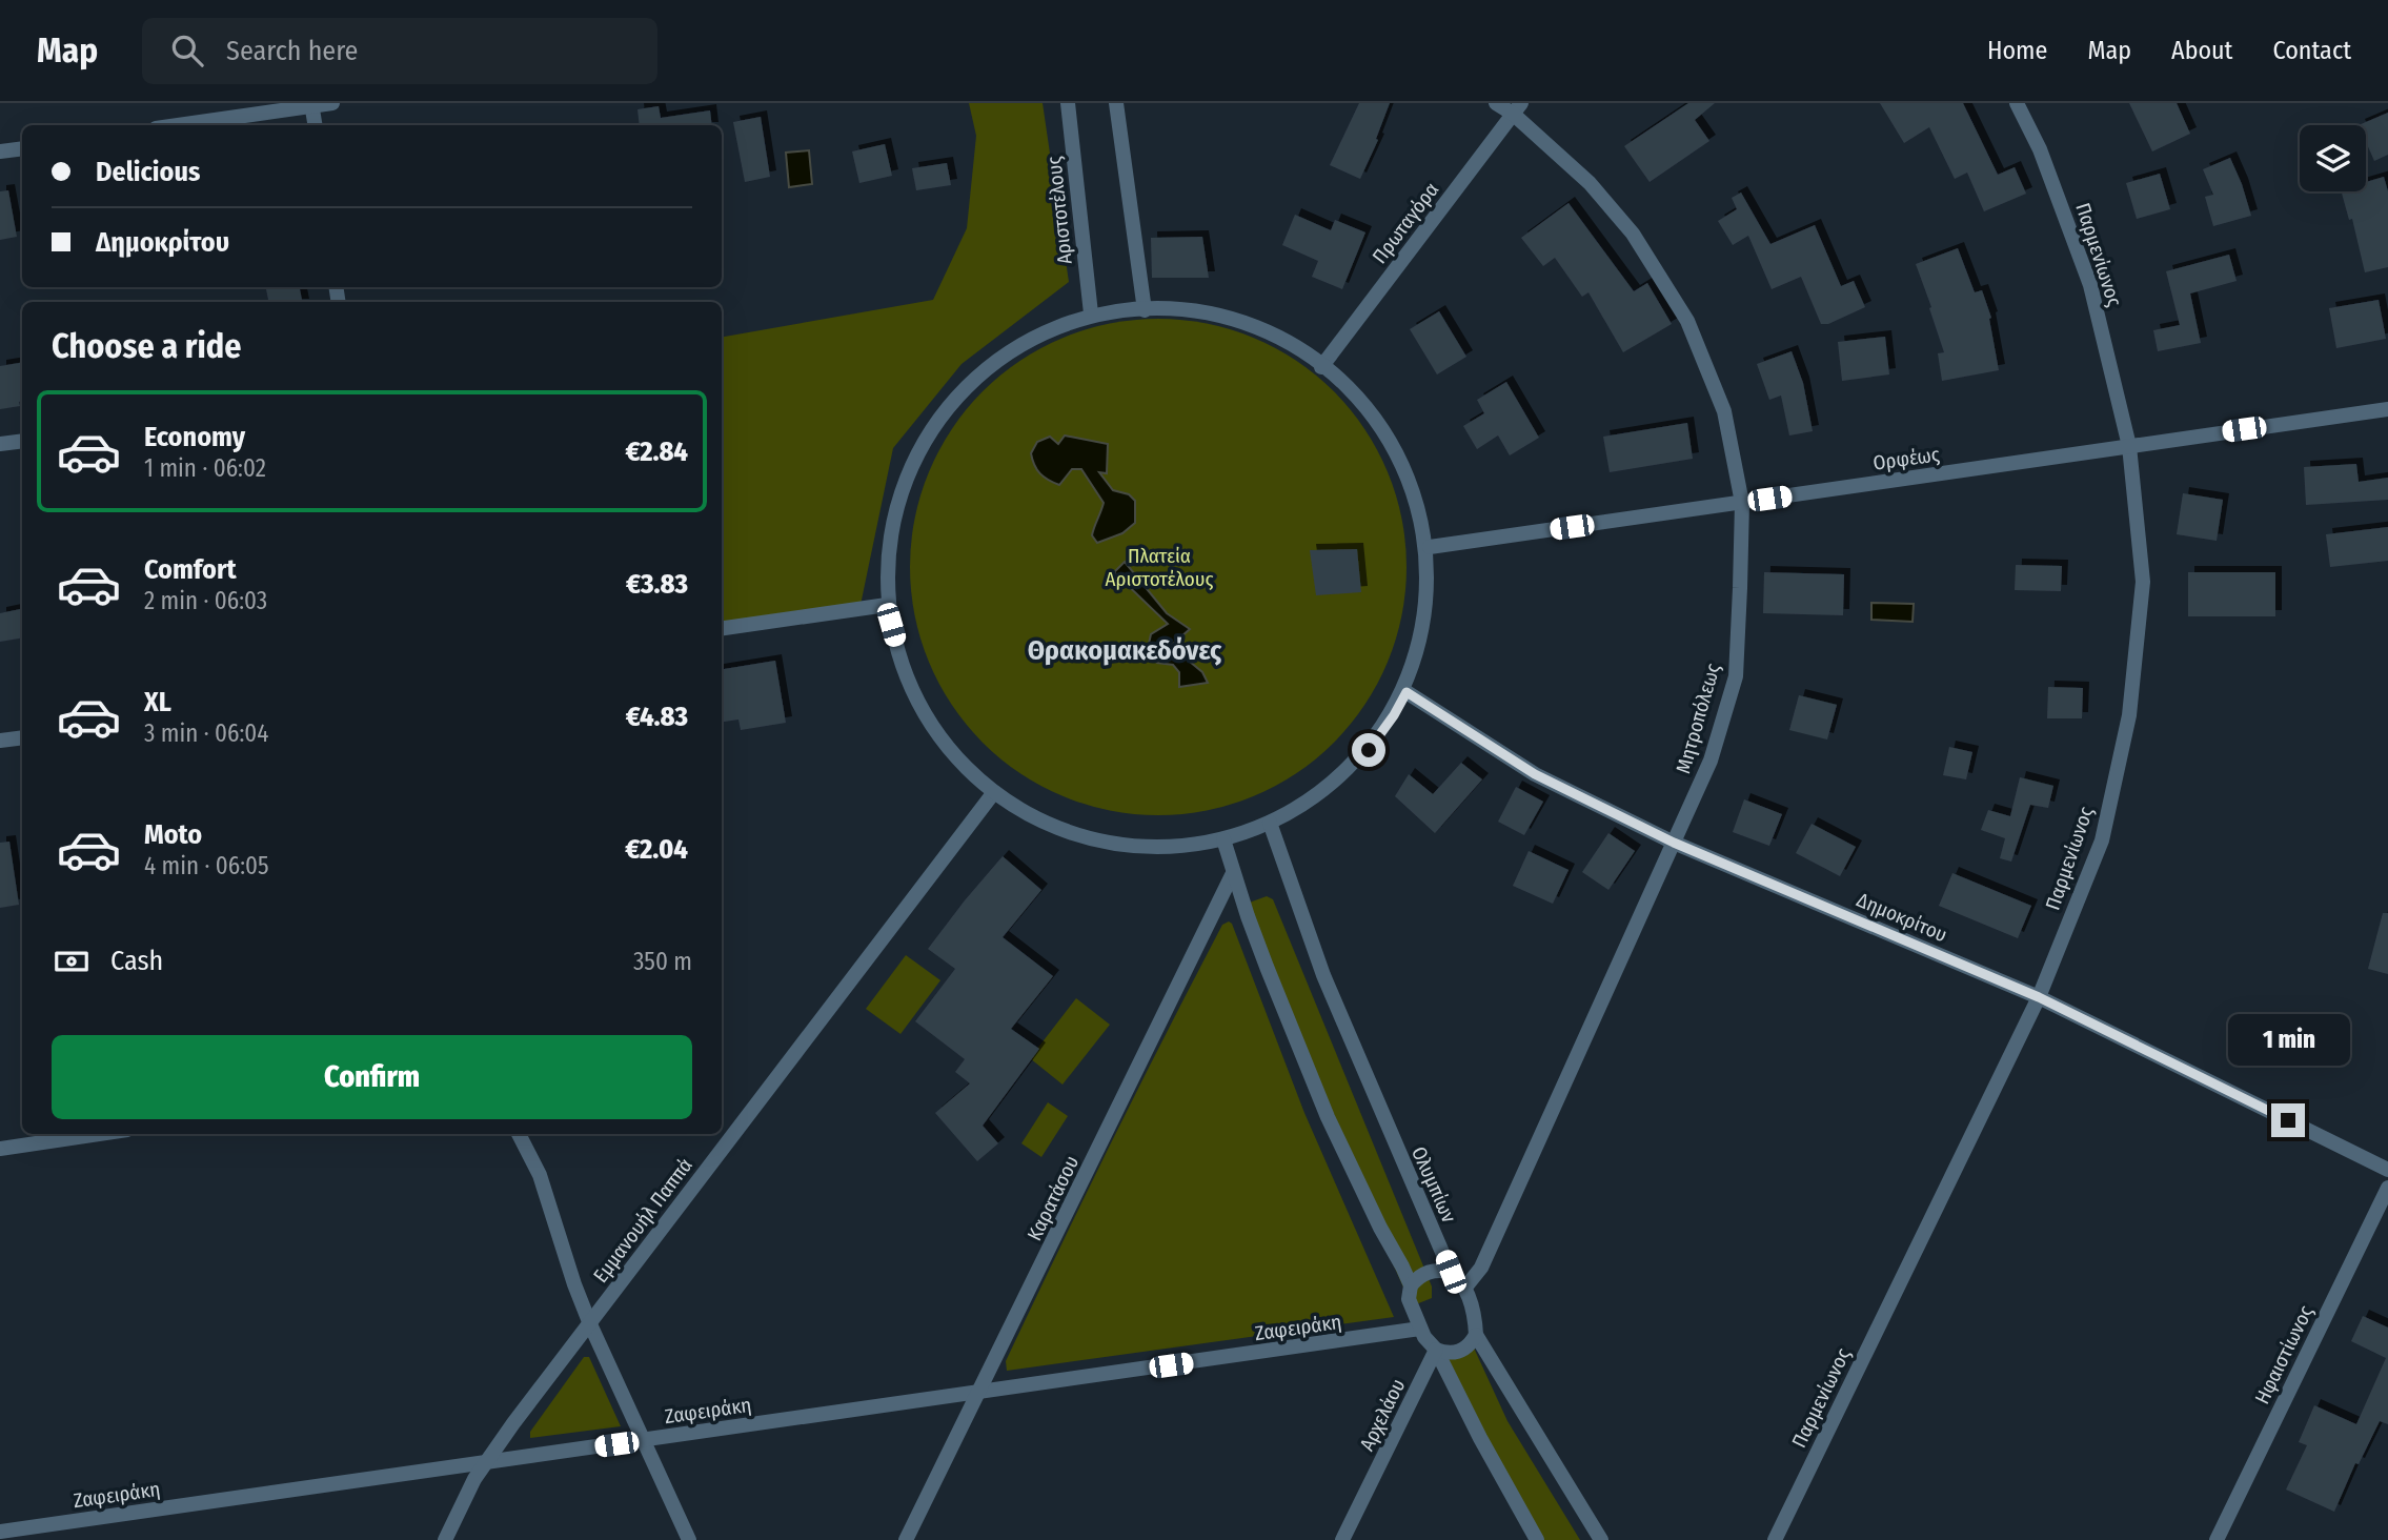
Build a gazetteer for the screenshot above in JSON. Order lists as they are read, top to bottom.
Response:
{
  "streets": {
    "street": [
      "Αριστοτέλους",
      "Πρωταγόρα",
      "Παρμενίωνος",
      "Ορφέως",
      "Μητροπόλεως",
      "Δημοκρίτου",
      "Ολυμπίων",
      "Καρατάσου",
      "Εμμανουήλ Παππά",
      "Ζαφειράκη",
      "Ηφαιστίωνος",
      "Αρχελάου"
    ]
  },
  "crossings": [
    ["Πρωταγόρα", "Μητροπόλεως"],
    ["Παρμενίωνος", "Ορφέως"],
    ["Παρμενίωνος", "Δημοκρίτου"],
    ["Ορφέως", "Μητροπόλεως"],
    ["Μητροπόλεως", "Δημοκρίτου"],
    ["Μητροπόλεως", "Ολυμπίων"],
    ["Μητροπόλεως", "Ζαφειράκη"],
    ["Μητροπόλεως", "Αρχελάου"],
    ["Ολυμπίων", "Ζαφειράκη"],
    ["Ολυμπίων", "Αρχελάου"],
    ["Καρατάσου", "Ζαφειράκη"],
    ["Εμμανουήλ Παππά", "Ζαφειράκη"],
    ["Ζαφειράκη", "Αρχελάου"]
  ],
  "districts": ["Θρακομακεδόνες"],
  "parks": ["Πλατεία Αριστοτέλους"],
  "page": {
    "header": "Map",
    "search": "Search here",
    "nav": [
      "Home",
      "Map",
      "About",
      "Contact"
    ],
    "banner": ["Delicious", "Δημοκρίτου"],
    "heading": "Choose a ride",
    "list": [
      {
        "name": "Economy",
        "note": "1 min · 06:02",
        "value": "€2.84"
      },
      {
        "name": "Comfort",
        "note": "2 min · 06:03",
        "value": "€3.83"
      },
      {
        "name": "XL",
        "note": "3 min · 06:04",
        "value": "€4.83"
      },
      {
        "name": "Moto",
        "note": "4 min · 06:05",
        "value": "€2.04"
      }
    ],
    "pay": ["Cash", "350 m"],
    "bubble": "1 min",
    "buttons": "Confirm"
  }
}
